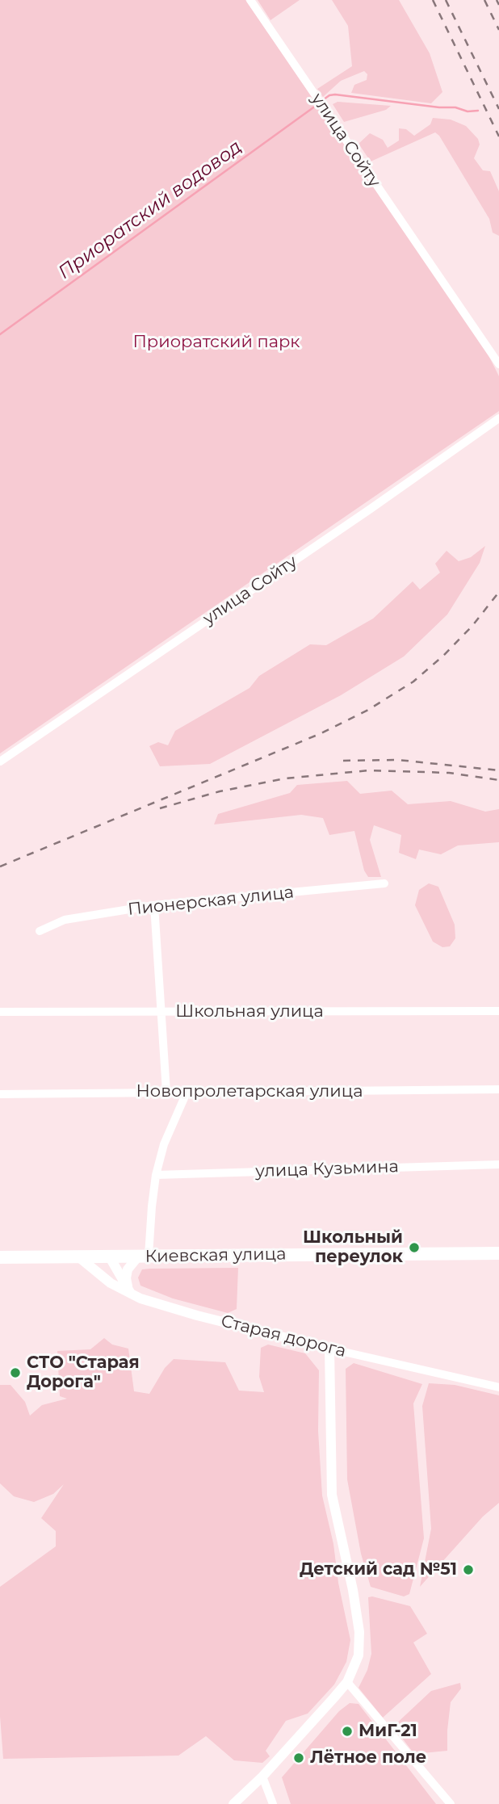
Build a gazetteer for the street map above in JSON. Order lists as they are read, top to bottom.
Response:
{
  "streets": {
    "main road": ["Киевская улица"],
    "street": [
      "улица Сойту",
      "Пионерская улица",
      "Школьная улица",
      "Новопролетарская улица",
      "улица Кузьмина",
      "Старая дорога"
    ]
  },
  "crossings": [
    ["Киевская улица", "Старая дорога"]
  ],
  "water": ["Приоратский водовод"],
  "parks": ["Приоратский парк"],
  "places": [
    "Школьный переулок",
    "СТО \"Старая Дорога\"",
    "Детский сад №51",
    "МиГ-21",
    "Лётное поле"
  ]
}
